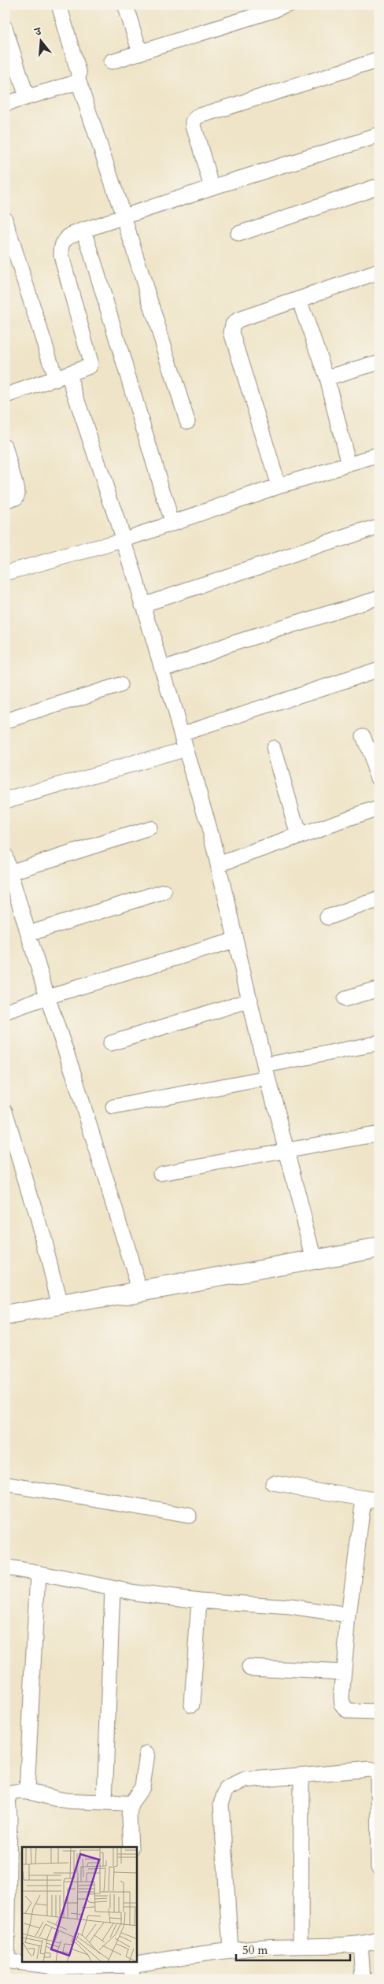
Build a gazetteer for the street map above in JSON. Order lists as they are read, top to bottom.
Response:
{
  "scale_bar": "50 m",
  "north": "top"
}
